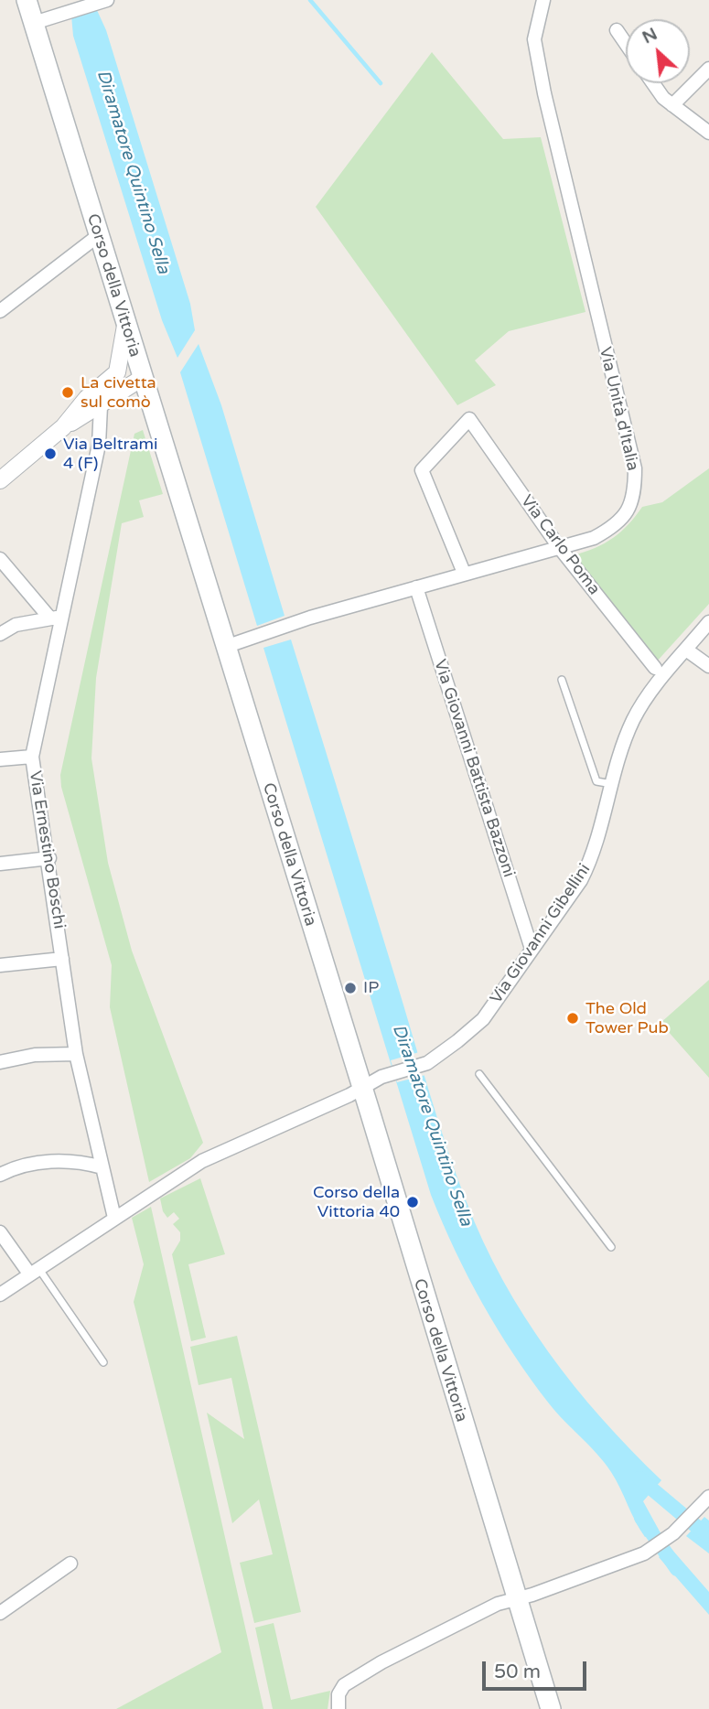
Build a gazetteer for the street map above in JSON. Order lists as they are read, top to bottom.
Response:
{
  "streets": {
    "main road": ["Corso della Vittoria"],
    "street": [
      "Via Unità d'Italia",
      "Via Carlo Poma",
      "Via Giovanni Battista Bazzoni",
      "Via Ernestino Boschi",
      "Via Giovanni Gibellini"
    ]
  },
  "crossings": [
    ["Corso della Vittoria", "Via Unità d'Italia"],
    ["Corso della Vittoria", "Via Giovanni Gibellini"],
    ["Via Unità d'Italia", "Via Carlo Poma"],
    ["Via Unità d'Italia", "Via Giovanni Battista Bazzoni"],
    ["Via Giovanni Battista Bazzoni", "Via Giovanni Gibellini"],
    ["Via Ernestino Boschi", "Via Giovanni Gibellini"]
  ],
  "water": ["Diramatore Quintino Sella"],
  "places": [
    "La civetta sul comò",
    "Via Beltrami 4 (F)",
    "IP",
    "The Old Tower Pub",
    "Corso della Vittoria 40"
  ],
  "scale_bar": "50 m",
  "north": "top left"
}
